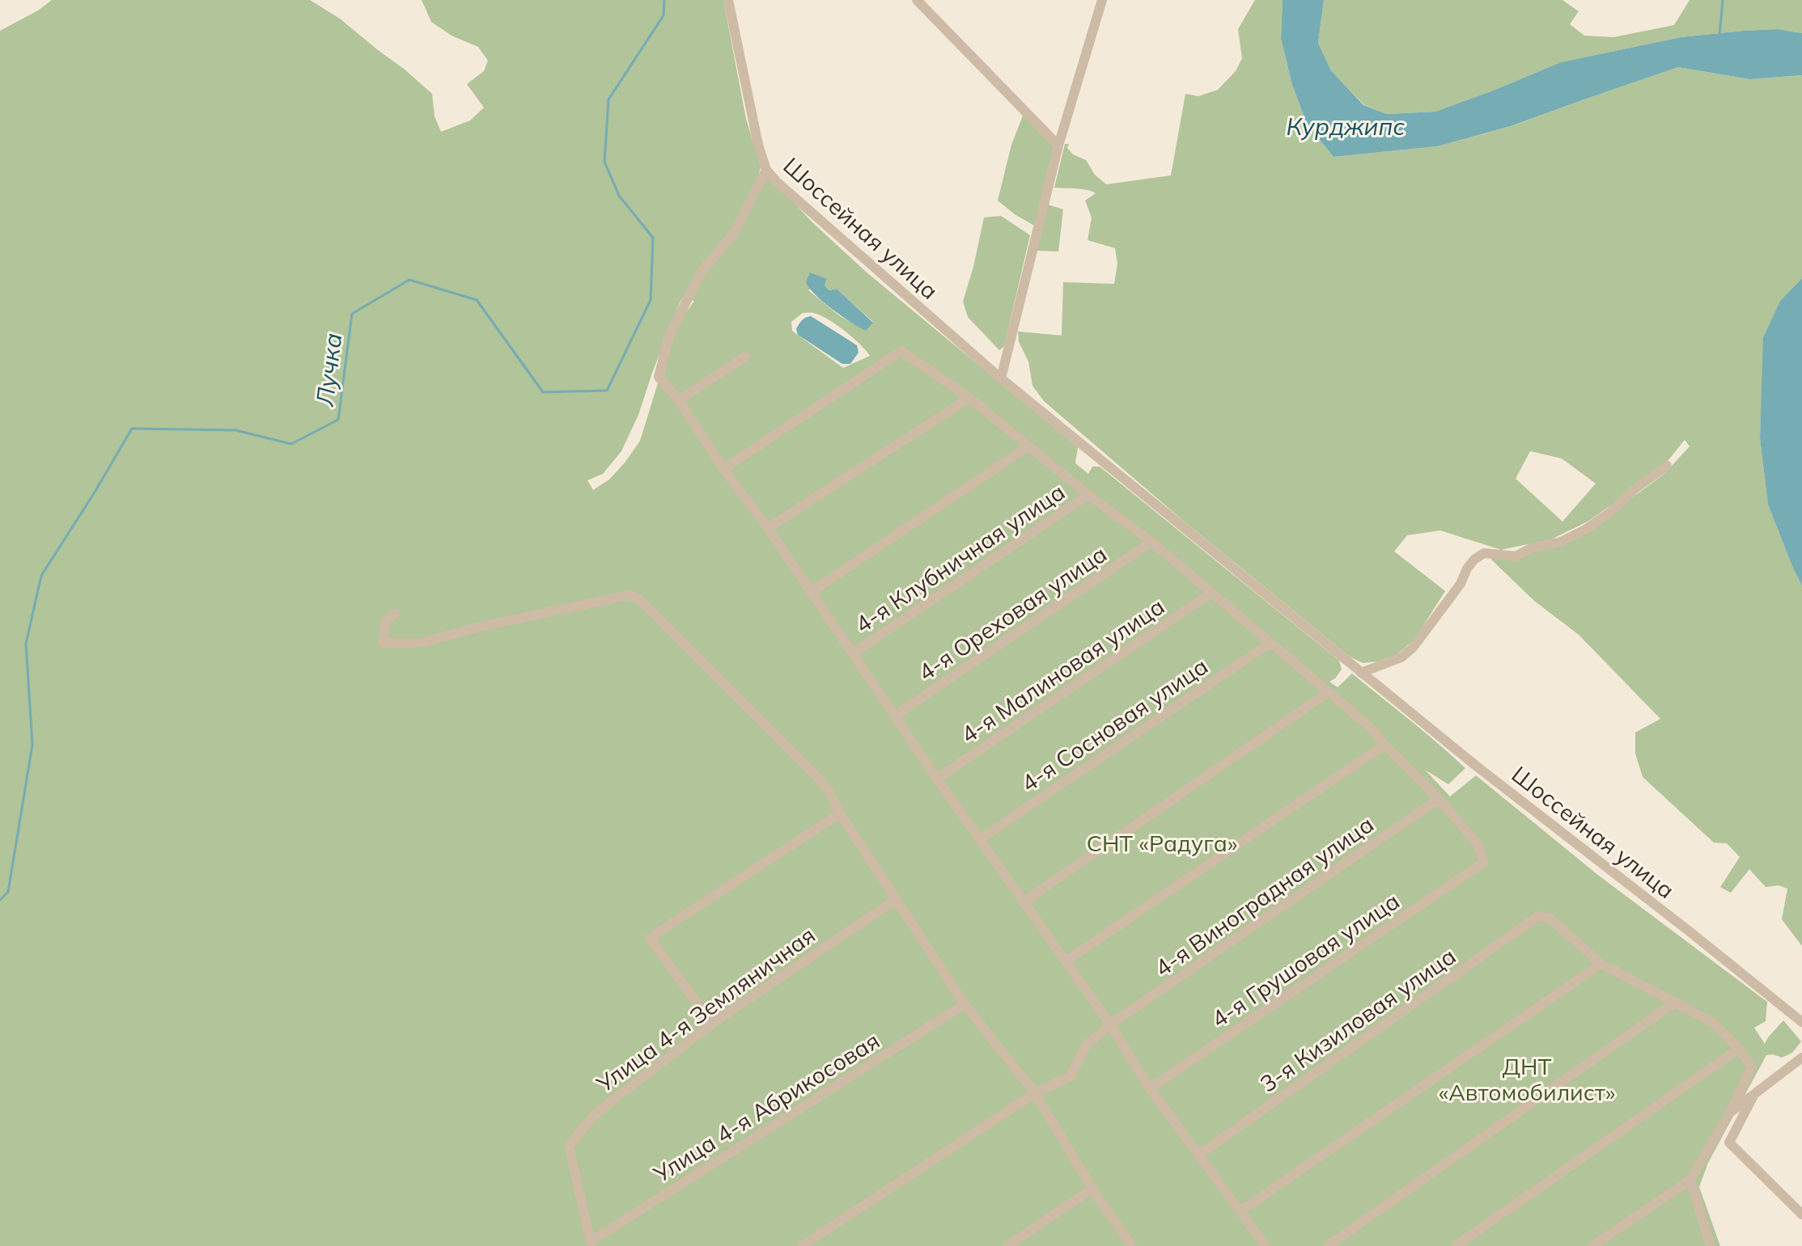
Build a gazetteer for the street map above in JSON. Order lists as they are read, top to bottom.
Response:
{
  "streets": {
    "street": [
      "Шоссейная улица",
      "4-я Клубничная улица",
      "4-я Ореховая улица",
      "4-я Малиновая улица",
      "4-я Сосновая улица",
      "4-я Виноградная улица",
      "4-я Грушовая улица",
      "Улица 4-я Земляничная",
      "3-я Кизиловая улица",
      "Улица 4-я Абрикосовая"
    ]
  },
  "crossings": [
    ["4-я Виноградная улица", "4-я Грушовая улица"],
    ["Улица 4-я Земляничная", "Улица 4-я Абрикосовая"]
  ],
  "water": ["Курджипс", "Лучка"],
  "parks": ["СНТ «Радуга»", "ДНТ «Автомобилист»"]
}
